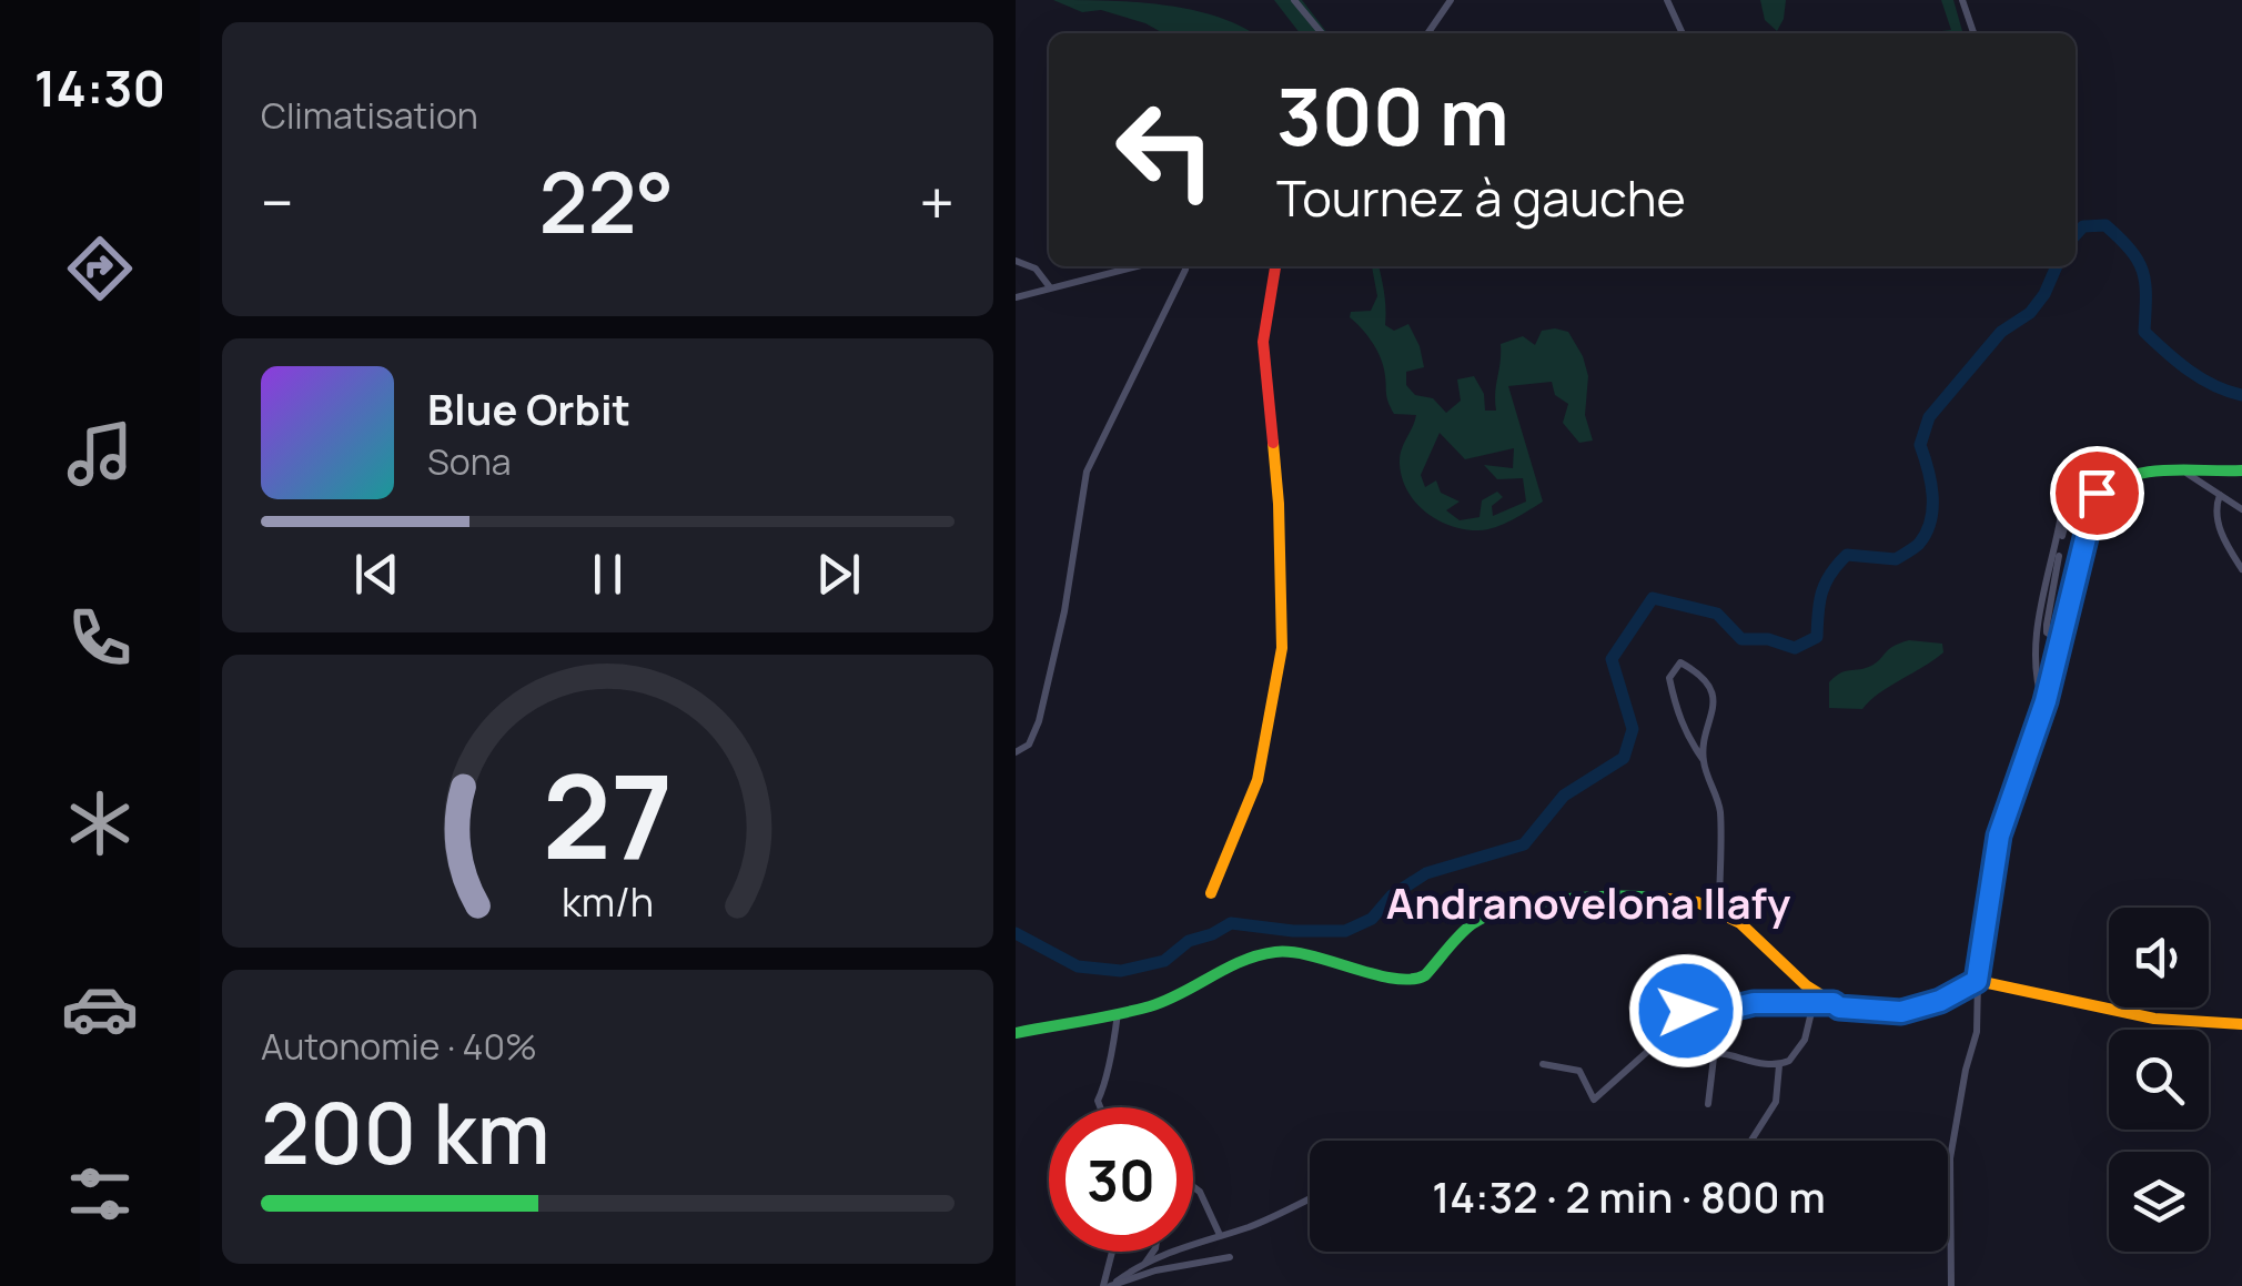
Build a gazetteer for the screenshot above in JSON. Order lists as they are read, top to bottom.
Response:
{
  "districts": ["Andranovelona Ilafy"],
  "page": {
    "tabs": "14:30",
    "tile": [
      "Climatisation",
      ["Autonomie · 40%", "200 km"]
    ],
    "turn": ["300 m", "Tournez à gauche"],
    "heat": ["−", "22°", "+"],
    "song": ["Blue Orbit", "Sona"],
    "limit": "30",
    "trip": "14:32 · 2 min · 800 m",
    "gauge": ["27", "km/h"]
  }
}
